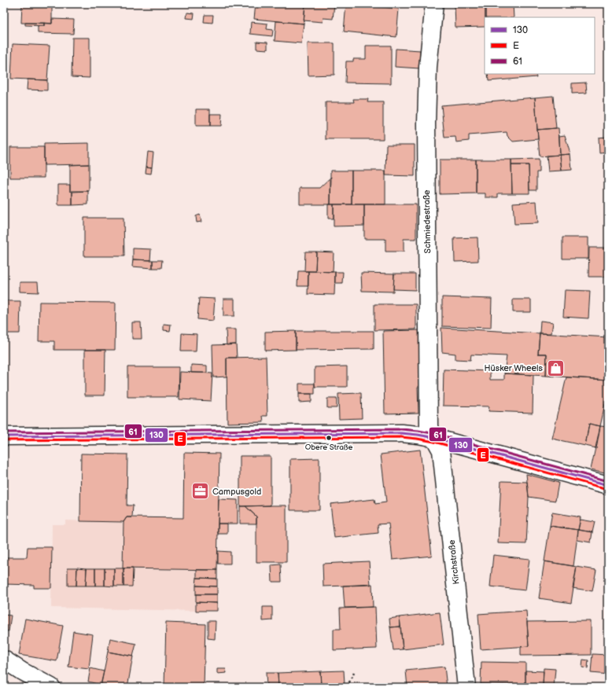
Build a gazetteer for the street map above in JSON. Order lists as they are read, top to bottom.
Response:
{
  "streets": {
    "street": ["Schmiedestraße", "Kirchstraße"]
  },
  "crossings": [
    ["Schmiedestraße", "Kirchstraße"]
  ],
  "places": {
    "shop": ["Hüsker Wheels"],
    "other": ["Obere Straße"],
    "office": ["Campusgold"]
  },
  "lines": ["transit line 61", "transit line 130", "transit line E"],
  "legend": ["130", "E", "61"]
}
